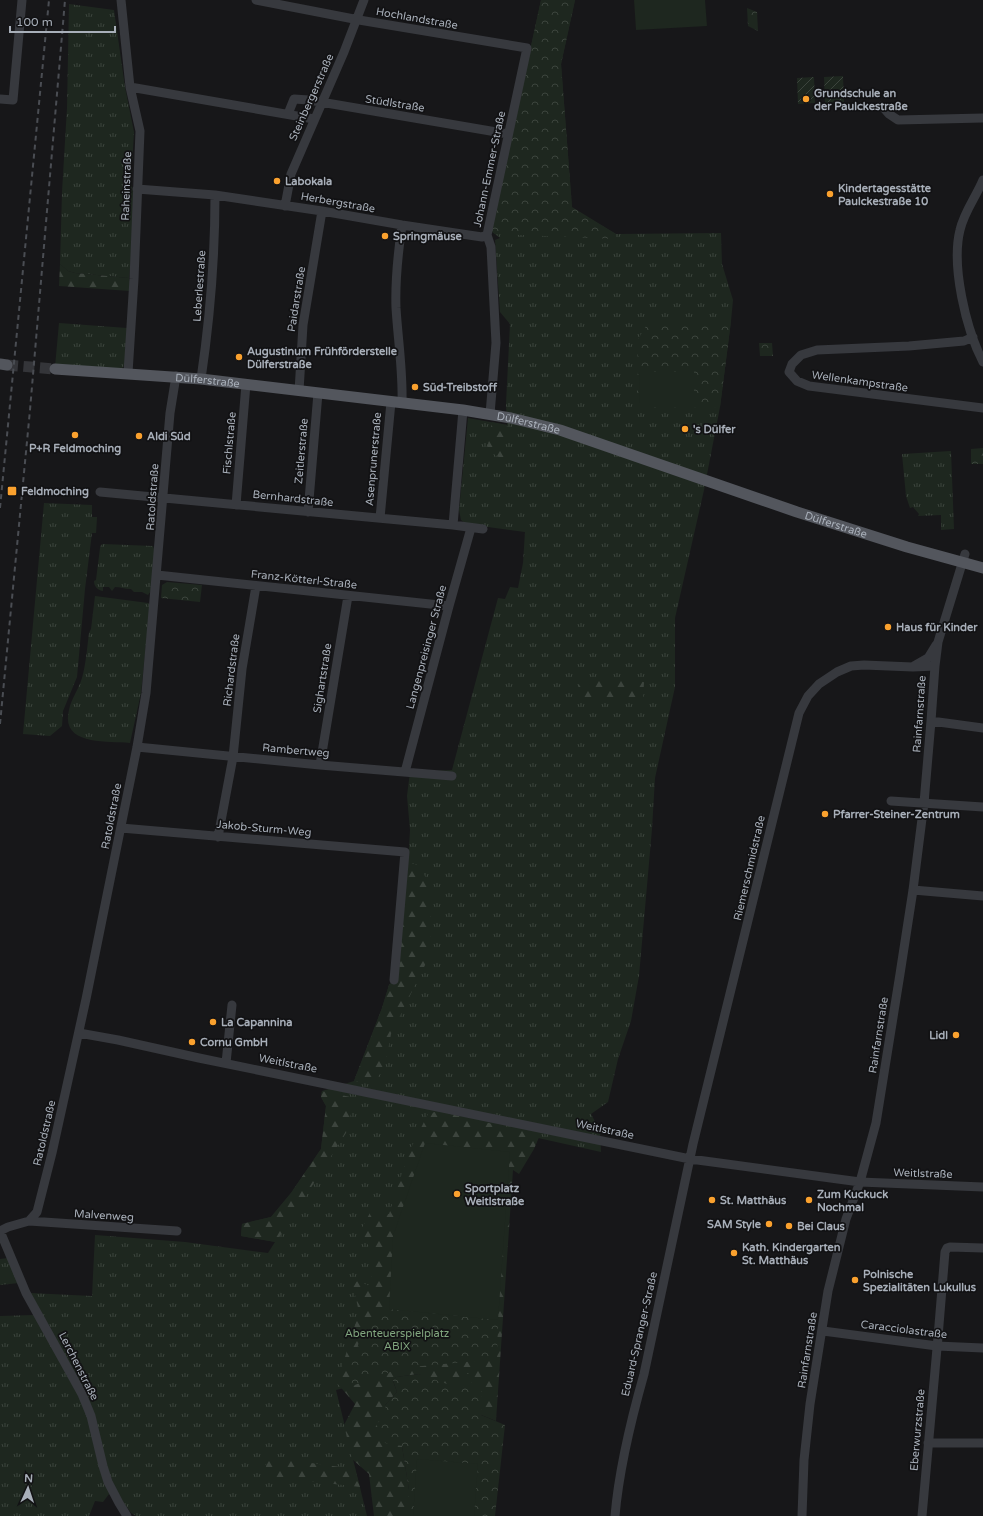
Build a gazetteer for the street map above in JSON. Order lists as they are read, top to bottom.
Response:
{
  "streets": {
    "main road": ["Dülferstraße"],
    "street": [
      "Hochlandstraße",
      "Steinbergerstraße",
      "Stüdlstraße",
      "Johann-Emmer-Straße",
      "Raheinstraße",
      "Herbergstraße",
      "Leberlestraße",
      "Paidarstraße",
      "Wellenkampstraße",
      "Fischlstraße",
      "Zeitlerstraße",
      "Asenprunerstraße",
      "Ratoldstraße",
      "Bernhardstraße",
      "Franz-Kötterl-Straße",
      "Langenpreisinger Straße",
      "Richardstraße",
      "Sighartstraße",
      "Rainfarnstraße",
      "Rambertweg",
      "Jakob-Sturm-Weg",
      "Riemerschmidstraße",
      "Weitlstraße",
      "Malvenweg",
      "Caracciolastraße",
      "Eduard-Spranger-Straße",
      "Lerchenstraße",
      "Eberwurzstraße"
    ]
  },
  "crossings": [
    ["Hochlandstraße", "Steinbergerstraße"],
    ["Hochlandstraße", "Johann-Emmer-Straße"],
    ["Steinbergerstraße", "Stüdlstraße"],
    ["Steinbergerstraße", "Herbergstraße"],
    ["Stüdlstraße", "Johann-Emmer-Straße"],
    ["Johann-Emmer-Straße", "Herbergstraße"],
    ["Johann-Emmer-Straße", "Dülferstraße"],
    ["Raheinstraße", "Herbergstraße"],
    ["Raheinstraße", "Dülferstraße"],
    ["Herbergstraße", "Leberlestraße"],
    ["Herbergstraße", "Paidarstraße"],
    ["Herbergstraße", "Asenprunerstraße"],
    ["Leberlestraße", "Dülferstraße"],
    ["Paidarstraße", "Dülferstraße"],
    ["Dülferstraße", "Fischlstraße"],
    ["Dülferstraße", "Zeitlerstraße"],
    ["Dülferstraße", "Asenprunerstraße"],
    ["Dülferstraße", "Ratoldstraße"],
    ["Dülferstraße", "Rainfarnstraße"],
    ["Fischlstraße", "Bernhardstraße"],
    ["Zeitlerstraße", "Bernhardstraße"],
    ["Asenprunerstraße", "Bernhardstraße"],
    ["Ratoldstraße", "Bernhardstraße"],
    ["Ratoldstraße", "Franz-Kötterl-Straße"],
    ["Ratoldstraße", "Rambertweg"],
    ["Ratoldstraße", "Jakob-Sturm-Weg"],
    ["Ratoldstraße", "Weitlstraße"],
    ["Ratoldstraße", "Malvenweg"],
    ["Bernhardstraße", "Langenpreisinger Straße"],
    ["Franz-Kötterl-Straße", "Langenpreisinger Straße"],
    ["Franz-Kötterl-Straße", "Richardstraße"],
    ["Franz-Kötterl-Straße", "Sighartstraße"],
    ["Langenpreisinger Straße", "Rambertweg"],
    ["Richardstraße", "Rambertweg"],
    ["Richardstraße", "Jakob-Sturm-Weg"],
    ["Sighartstraße", "Rambertweg"],
    ["Rainfarnstraße", "Riemerschmidstraße"],
    ["Rainfarnstraße", "Weitlstraße"],
    ["Rainfarnstraße", "Caracciolastraße"],
    ["Riemerschmidstraße", "Weitlstraße"],
    ["Riemerschmidstraße", "Eduard-Spranger-Straße"],
    ["Weitlstraße", "Eduard-Spranger-Straße"],
    ["Caracciolastraße", "Eberwurzstraße"]
  ],
  "parks": ["Abenteuerspielplatz ABIX"],
  "places": {
    "other": [
      "Grundschule an der Paulckestraße",
      "Labokala",
      "Kindertagesstätte Paulckestraße 10",
      "Springmäuse",
      "Augustinum Frühförderstelle Dülferstraße",
      "Süd-Treibstoff",
      "'s Dülfer",
      "P+R Feldmoching",
      "Aldi Süd",
      "Haus für Kinder",
      "Pfarrer-Steiner-Zentrum",
      "La Capannina",
      "Lidl",
      "Cornu GmbH",
      "Sportplatz Weitlstraße",
      "St. Matthäus",
      "Zum Kuckuck Nochmal",
      "SAM Style",
      "Bei Claus",
      "Kath. Kindergarten St. Matthäus",
      "Polnische Spezialitäten Lukullus"
    ],
    "transit": ["Feldmoching"]
  },
  "scale_bar": "100 m",
  "north": "top"
}
